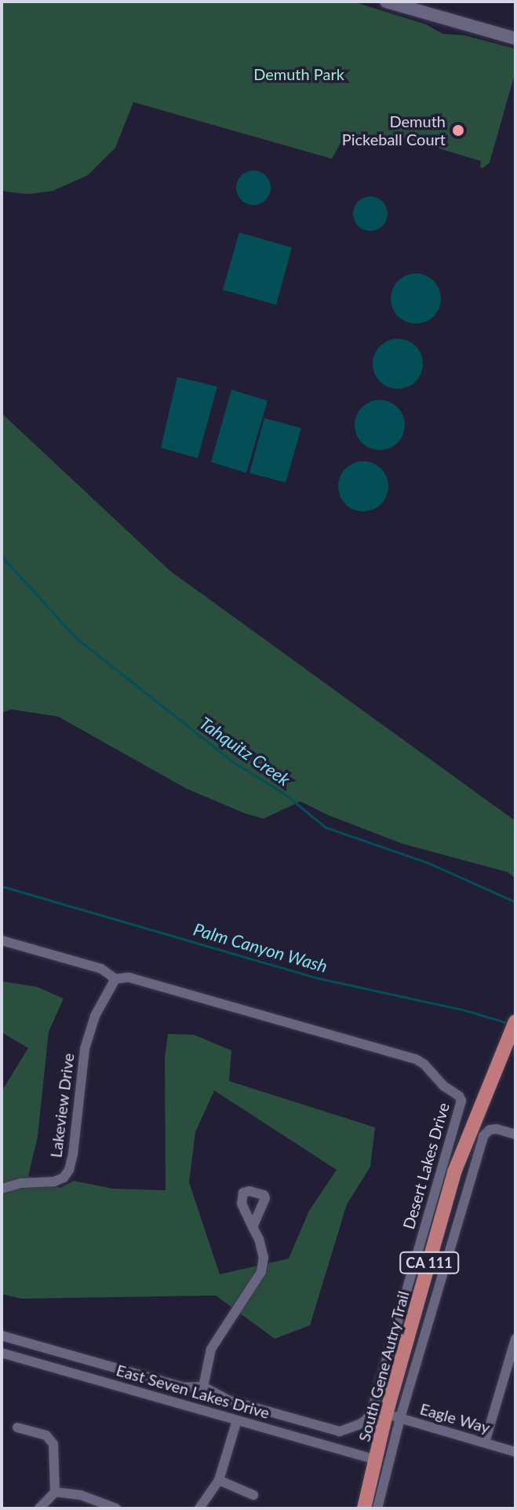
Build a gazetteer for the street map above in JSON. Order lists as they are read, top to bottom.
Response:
{
  "streets": {
    "main road": ["CA 111", "South Gene Autry Trail"],
    "street": [
      "Lakeview Drive",
      "Desert Lakes Drive",
      "East Seven Lakes Drive",
      "Eagle Way"
    ]
  },
  "crossings": [
    ["Lakeview Drive", "Desert Lakes Drive"],
    ["South Gene Autry Trail", "East Seven Lakes Drive"],
    ["South Gene Autry Trail", "Eagle Way"]
  ],
  "water": ["Tahquitz Creek", "Palm Canyon Wash"],
  "parks": ["Demuth Park"],
  "places": ["Demuth Pickeball Court"]
}
